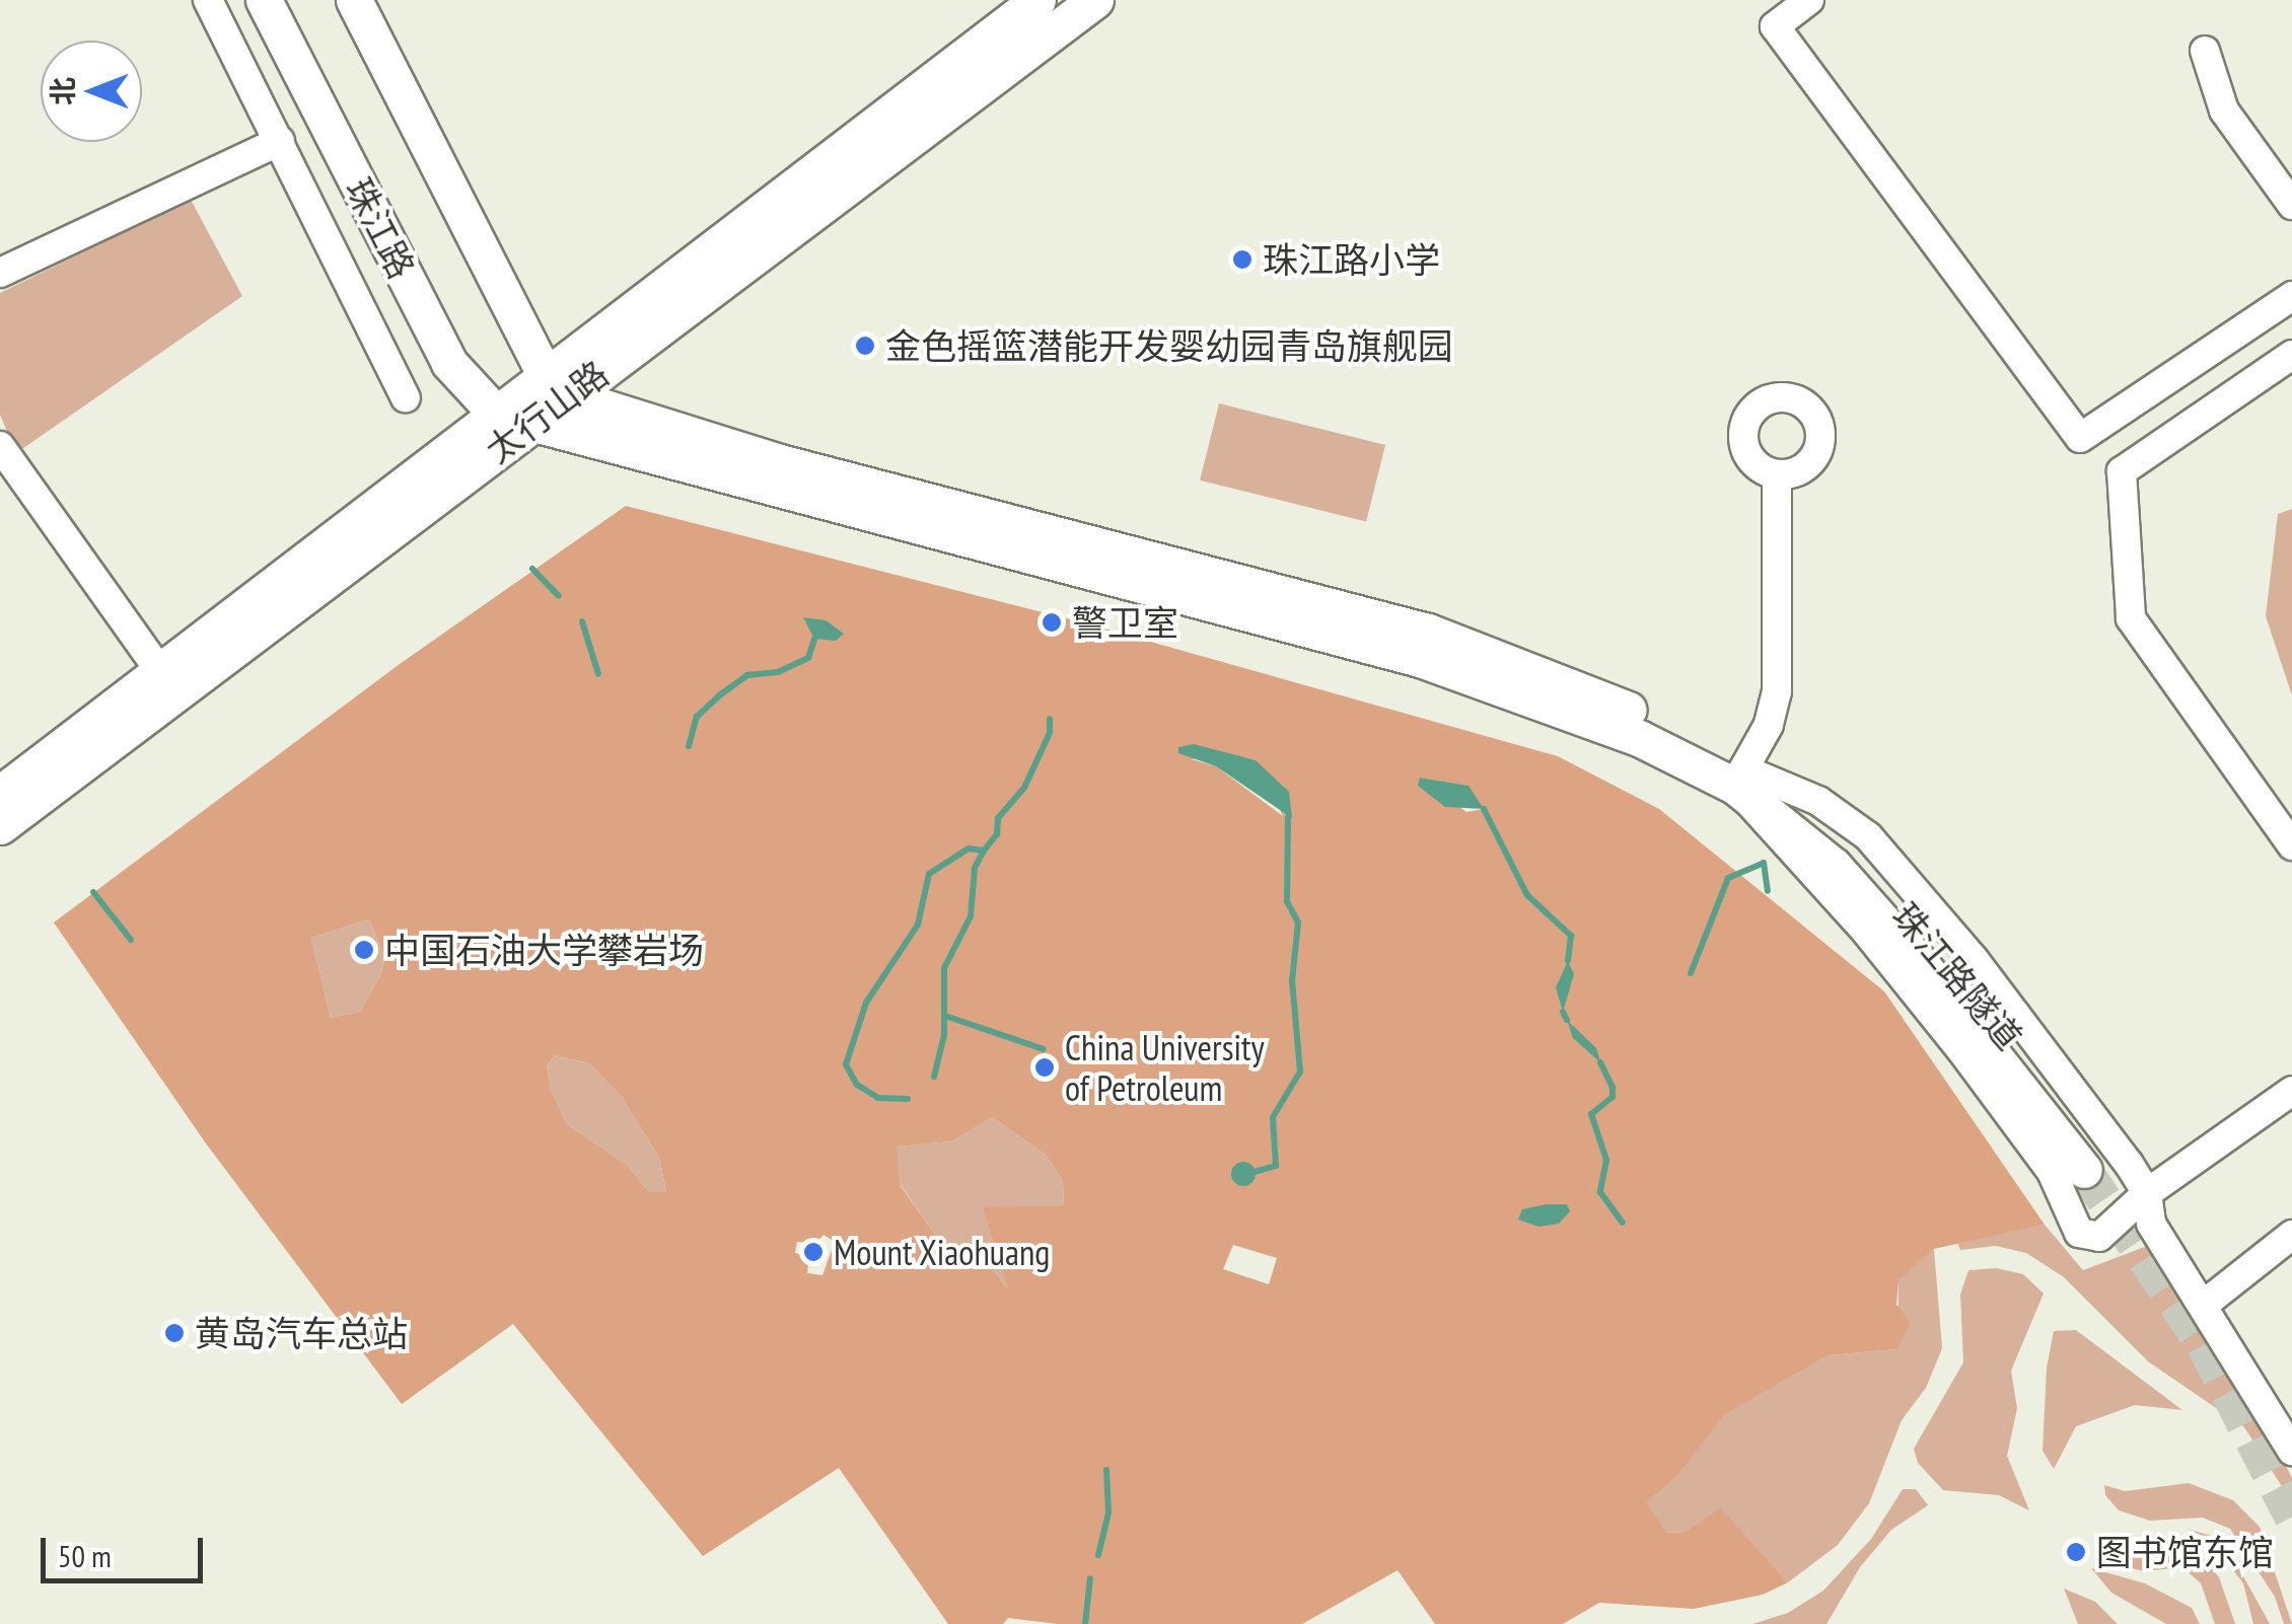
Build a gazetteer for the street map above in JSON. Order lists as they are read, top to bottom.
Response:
{
  "streets": {
    "main road": ["珠江路", "太行山路", "珠江路隧道"]
  },
  "crossings": [
    ["珠江路", "太行山路"]
  ],
  "places": [
    "珠江路小学",
    "金色摇篮潜能开发婴幼园青岛旗舰园",
    "警卫室",
    "中国石油大学攀岩场",
    "China University of Petroleum",
    "Mount Xiaohuang",
    "黄岛汽车总站",
    "图书馆东馆"
  ],
  "scale_bar": "50 m",
  "north": "left"
}
